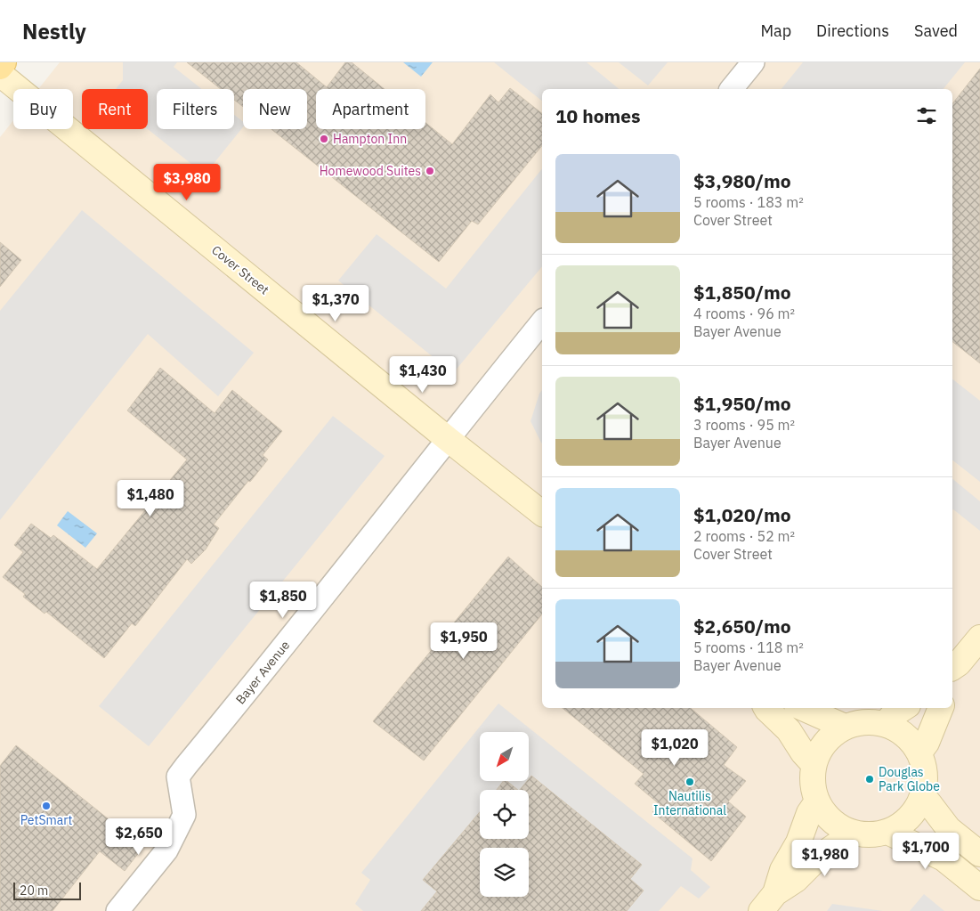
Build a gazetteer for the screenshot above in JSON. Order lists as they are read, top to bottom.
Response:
{
  "streets": {
    "street": ["Cover Street", "Bayer Avenue"]
  },
  "crossings": [
    ["Cover Street", "Bayer Avenue"]
  ],
  "places": [
    "Hampton Inn",
    "Homewood Suites",
    "Douglas Park Globe",
    "Nautilis International",
    "PetSmart"
  ],
  "scale_bar": "20 m",
  "north": "bottom left",
  "page": {
    "header": "Nestly",
    "nav": ["Map", "Directions", "Saved"],
    "chip": [
      "Buy",
      "Rent",
      "Filters",
      "New",
      "Apartment"
    ],
    "heading": "10 homes",
    "list": [
      {
        "name": "$3,980/mo",
        "note": "5 rooms · 183 m² · Cover Street"
      },
      {
        "name": "$1,850/mo",
        "note": "4 rooms · 96 m² · Bayer Avenue"
      },
      {
        "name": "$1,950/mo",
        "note": "3 rooms · 95 m² · Bayer Avenue"
      },
      {
        "name": "$1,020/mo",
        "note": "2 rooms · 52 m² · Cover Street"
      },
      {
        "name": "$2,650/mo",
        "note": "5 rooms · 118 m² · Bayer Avenue"
      }
    ],
    "price": [
      "$3,980",
      "$1,370",
      "$1,430",
      "$1,480",
      "$1,850",
      "$1,950",
      "$1,020",
      "$2,650",
      "$1,700",
      "$1,980"
    ],
    "scale": "20 m"
  }
}
